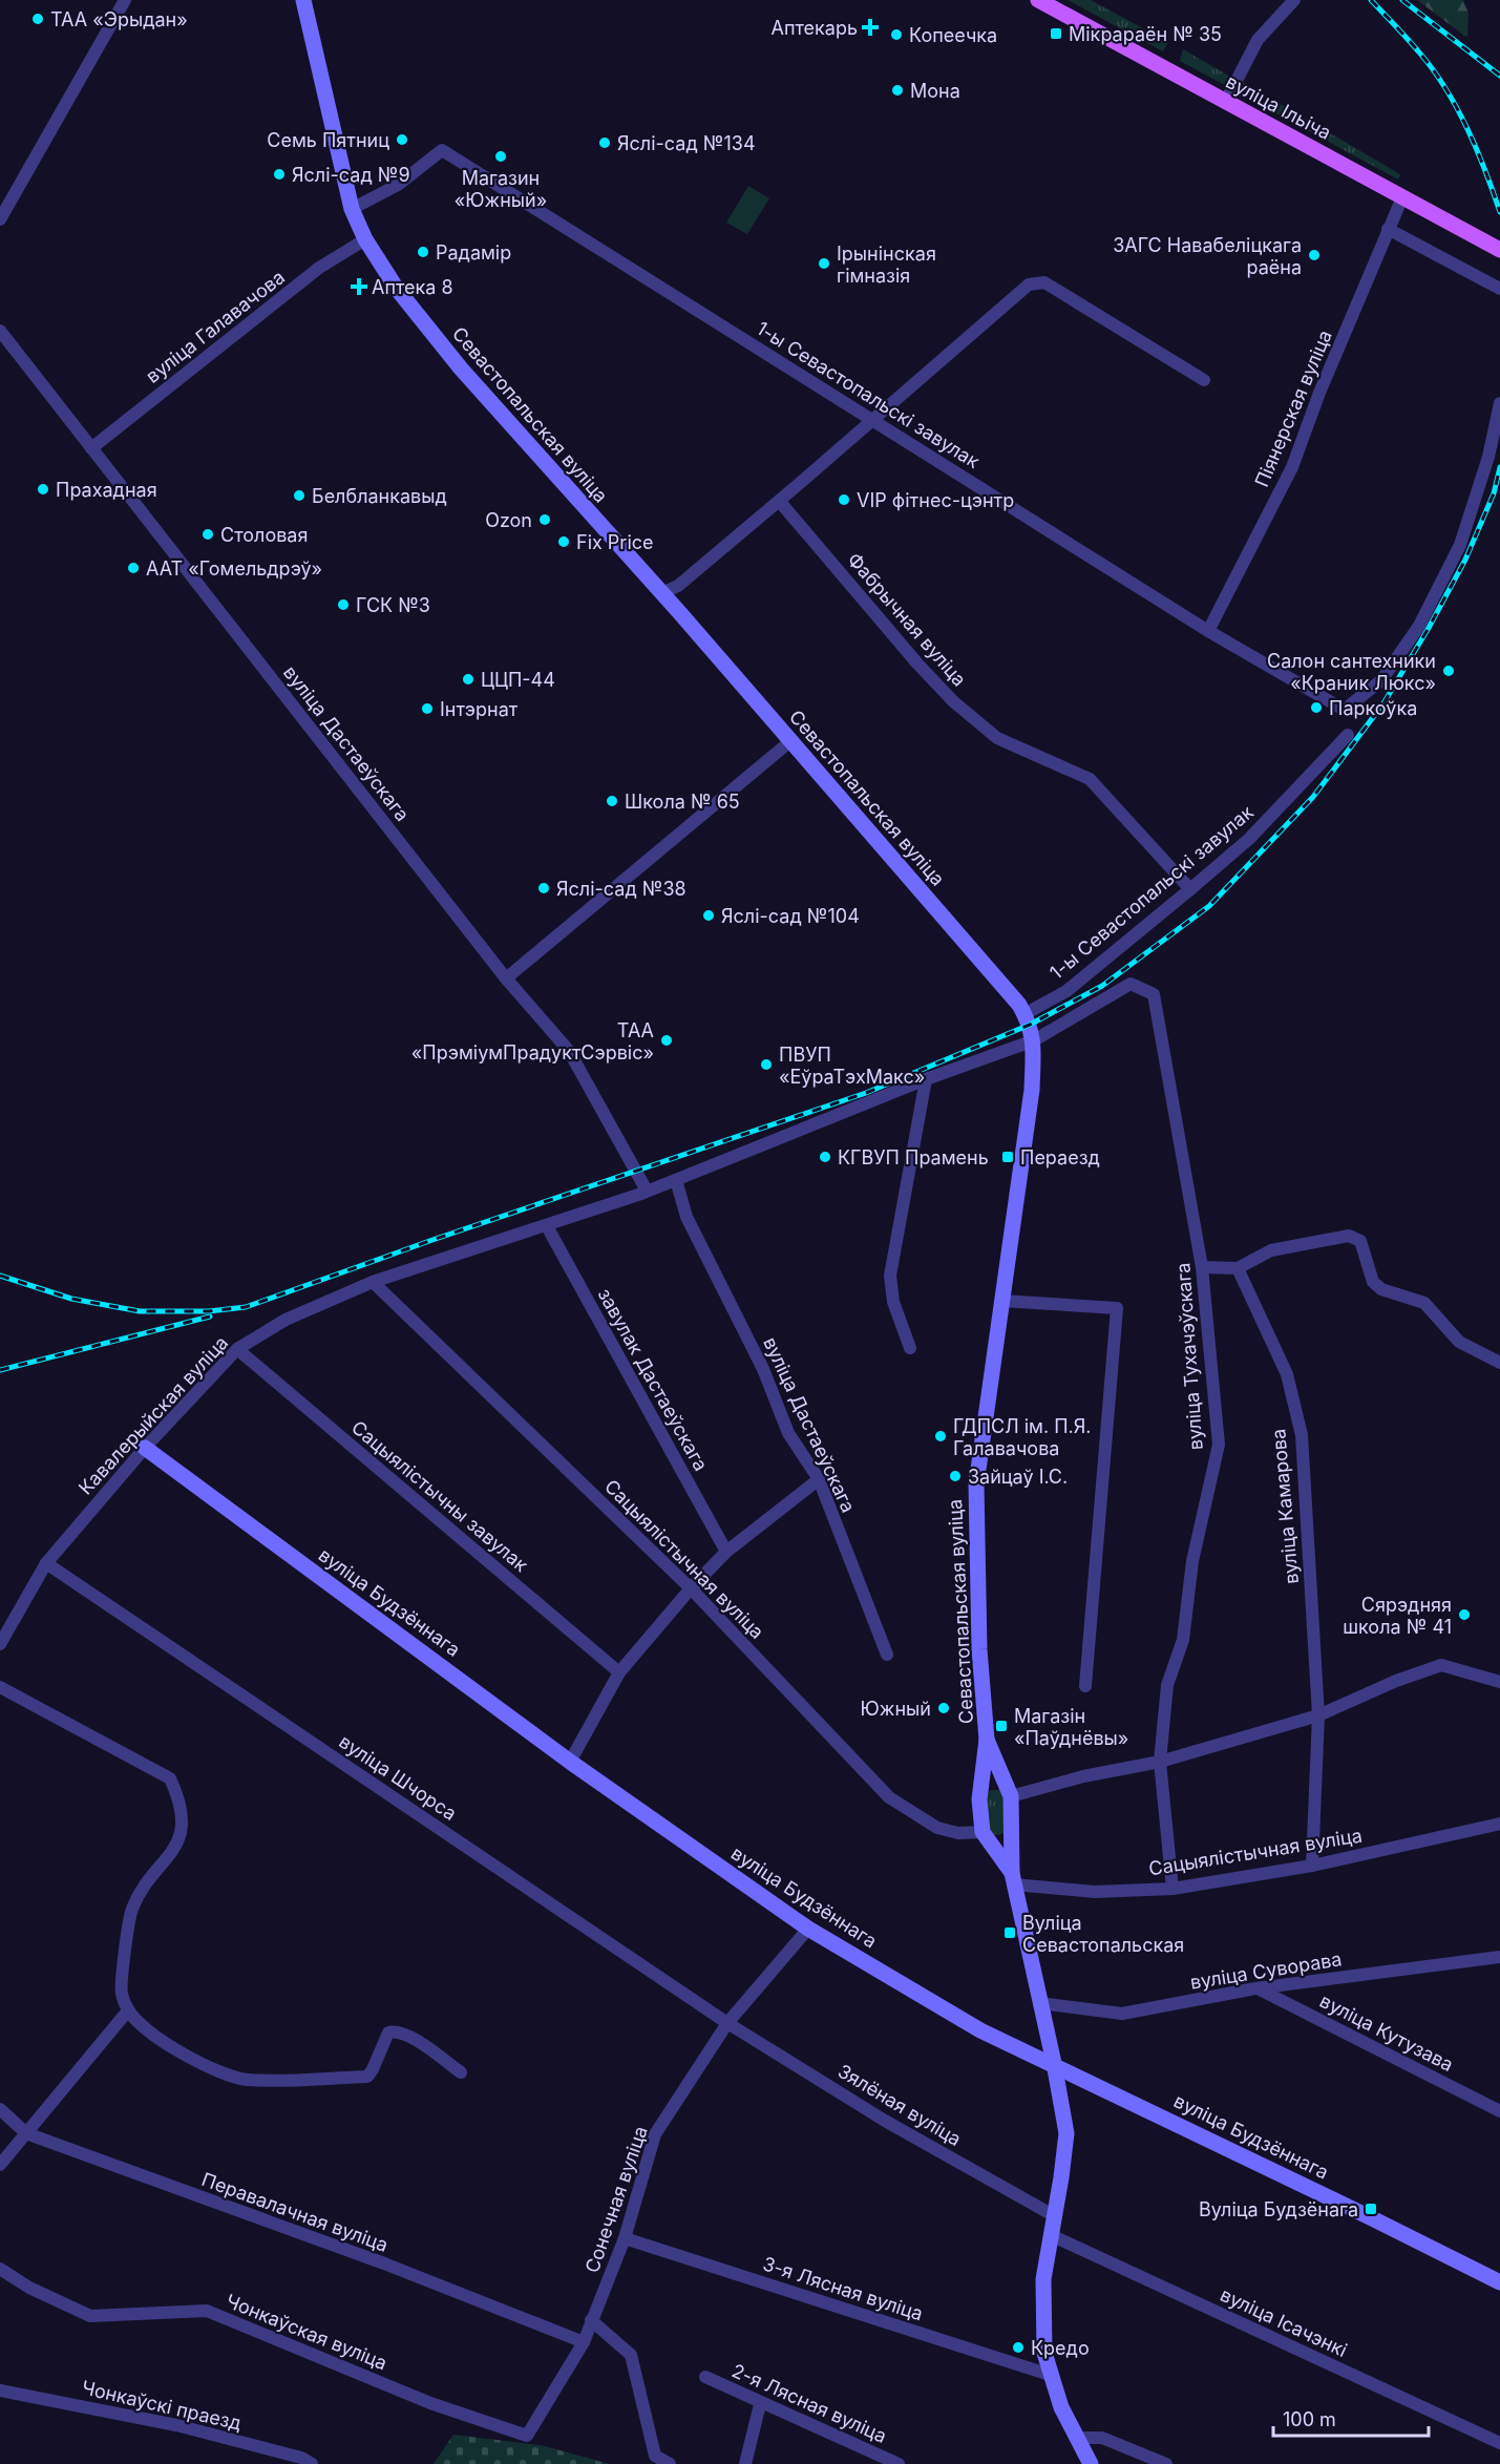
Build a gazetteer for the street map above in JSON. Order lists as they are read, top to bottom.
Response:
{
  "streets": {
    "main road": ["вуліца Ільіча"],
    "street": [
      "вуліца Галавачова",
      "1-ы Севастопальскі завулак",
      "Піянерская вуліца",
      "Севастопальская вуліца",
      "Фабрычная вуліца",
      "вуліца Дастаеўскага",
      "вуліца Тухачэўскага",
      "завулак Дастаеўскага",
      "Кавалерыйская вуліца",
      "Сацыялістычны завулак",
      "вуліца Камарова",
      "Сацыялістычная вуліца",
      "вуліца Будзённага",
      "вуліца Шчорса",
      "вуліца Суворава",
      "вуліца Кутузава",
      "Зялёная вуліца",
      "Сонечная вуліца",
      "Перавалачная вуліца",
      "3-я Лясная вуліца",
      "вуліца Ісачэнкі",
      "Чонкаўская вуліца",
      "2-я Лясная вуліца",
      "Чонкаўскі праезд"
    ]
  },
  "crossings": [
    ["вуліца Ільіча", "Піянерская вуліца"],
    ["вуліца Галавачова", "Севастопальская вуліца"],
    ["вуліца Галавачова", "вуліца Дастаеўскага"],
    ["1-ы Севастопальскі завулак", "Піянерская вуліца"],
    ["1-ы Севастопальскі завулак", "Севастопальская вуліца"],
    ["1-ы Севастопальскі завулак", "Фабрычная вуліца"],
    ["Севастопальская вуліца", "вуліца Тухачэўскага"],
    ["Севастопальская вуліца", "Сацыялістычная вуліца"],
    ["Севастопальская вуліца", "вуліца Будзённага"],
    ["Севастопальская вуліца", "вуліца Суворава"],
    ["Севастопальская вуліца", "Зялёная вуліца"],
    ["Севастопальская вуліца", "3-я Лясная вуліца"],
    ["Севастопальская вуліца", "вуліца Ісачэнкі"],
    ["вуліца Дастаеўскага", "Кавалерыйская вуліца"],
    ["вуліца Тухачэўскага", "Сацыялістычная вуліца"],
    ["завулак Дастаеўскага", "Кавалерыйская вуліца"],
    ["Кавалерыйская вуліца", "Сацыялістычны завулак"],
    ["Кавалерыйская вуліца", "Сацыялістычная вуліца"],
    ["Кавалерыйская вуліца", "вуліца Будзённага"],
    ["Кавалерыйская вуліца", "вуліца Шчорса"],
    ["вуліца Камарова", "Сацыялістычная вуліца"],
    ["вуліца Будзённага", "Сонечная вуліца"],
    ["вуліца Шчорса", "Зялёная вуліца"],
    ["вуліца Шчорса", "Сонечная вуліца"],
    ["вуліца Суворава", "вуліца Кутузава"],
    ["Зялёная вуліца", "Сонечная вуліца"],
    ["Сонечная вуліца", "Перавалачная вуліца"],
    ["Сонечная вуліца", "3-я Лясная вуліца"],
    ["Сонечная вуліца", "Чонкаўская вуліца"]
  ],
  "places": {
    "other": [
      "ТАА «Эрыдан»",
      "Копеечка",
      "Мона",
      "Семь Пятниц",
      "Яслі-сад №134",
      "Магазин «Южный»",
      "Яслі-сад №9",
      "Радамір",
      "ЗАГС Навабеліцкага раёна",
      "Ірынінская гімназія",
      "Прахадная",
      "Белбланкавыд",
      "VIP фітнес-цэнтр",
      "Ozon",
      "Столовая",
      "Fix Price",
      "ААТ «Гомельдрэў»",
      "ГСК №3",
      "Салон сантехники «Краник Люкс»",
      "ЦЦП-44",
      "Паркоўка",
      "Інтэрнат",
      "Школа № 65",
      "Яслі-сад №38",
      "Яслі-сад №104",
      "ТАА «ПрэміумПрадуктСэрвіс»",
      "ПВУП «ЕўраТэхМакс»",
      "КГВУП Прамень",
      "ГДПСЛ ім. П.Я. Галавачова",
      "Зайцаў І.С.",
      "Сярэдняя школа № 41",
      "Южный",
      "Кредо"
    ],
    "health": ["Аптекарь", "Аптека 8"],
    "transit": [
      "Мікрараён № 35",
      "Пераезд",
      "Магазін «Паўднёвы»",
      "Вуліца Севастопальская",
      "Вуліца Будзёнага"
    ]
  },
  "scale_bar": "100 m"
}
